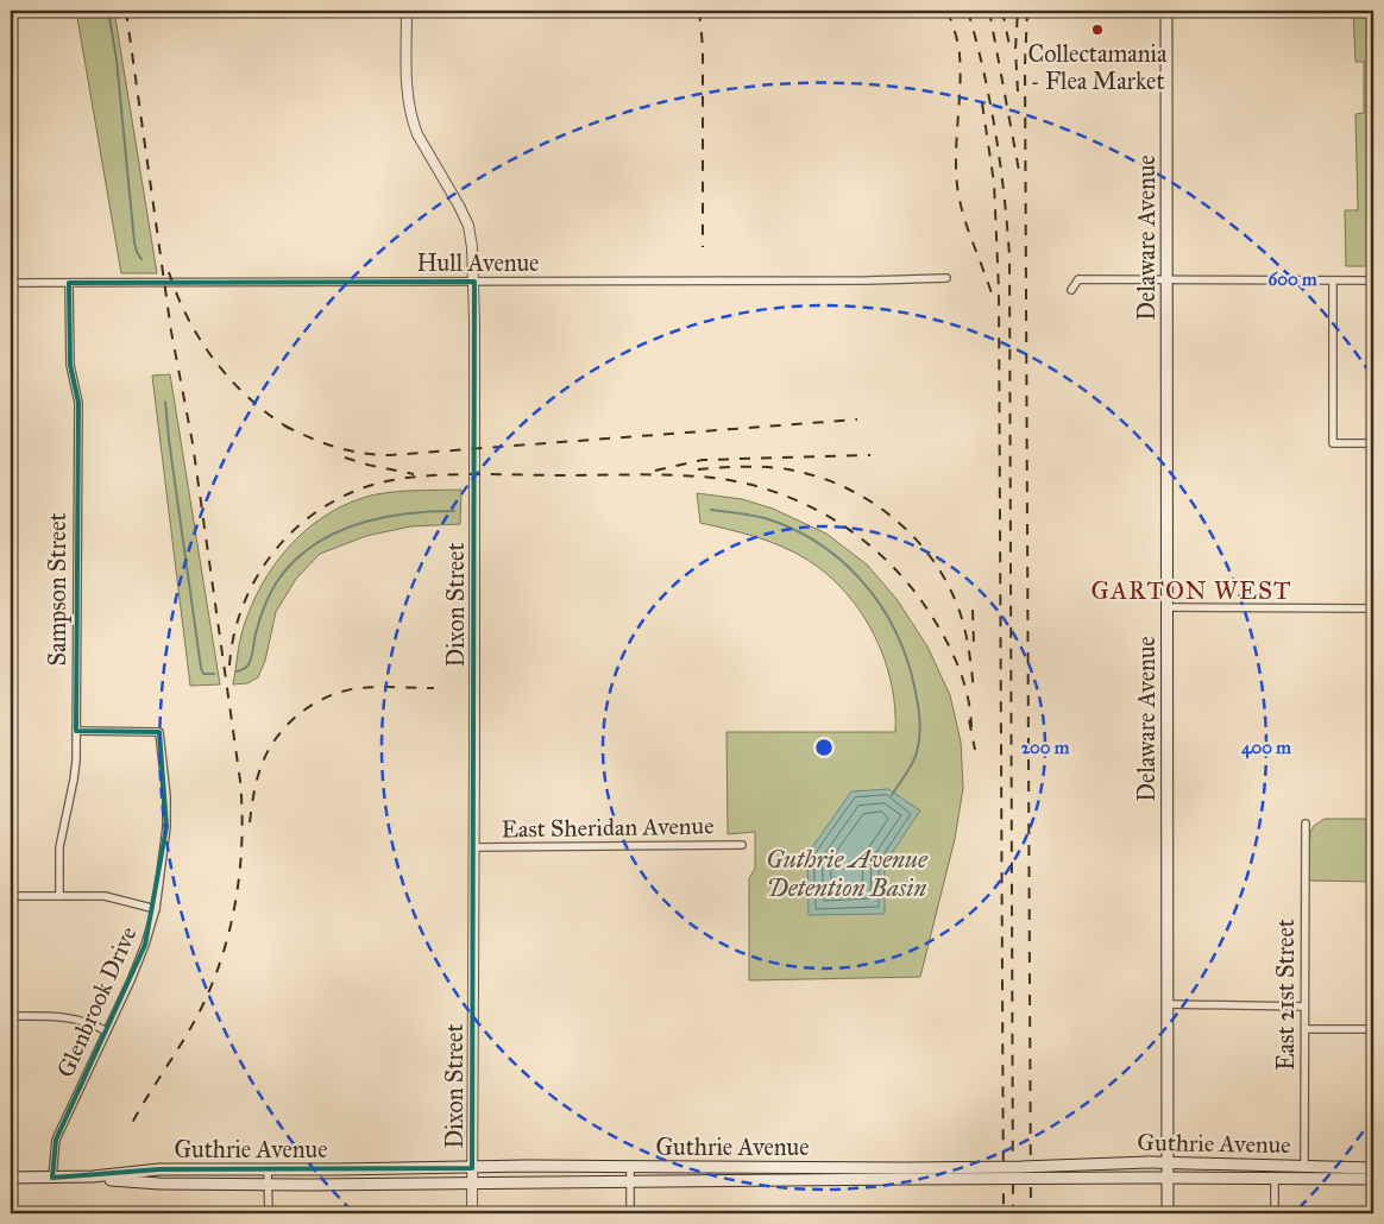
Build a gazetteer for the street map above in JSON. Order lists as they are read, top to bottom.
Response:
{
  "streets": {
    "main road": ["Delaware Avenue", "Guthrie Avenue"],
    "street": [
      "Hull Avenue",
      "Sampson Street",
      "Dixon Street",
      "East Sheridan Avenue",
      "East 21st Street",
      "Glenbrook Drive"
    ]
  },
  "crossings": [
    ["Delaware Avenue", "Guthrie Avenue"],
    ["Hull Avenue", "Sampson Street"],
    ["Hull Avenue", "Dixon Street"],
    ["Sampson Street", "Glenbrook Drive"],
    ["Dixon Street", "East Sheridan Avenue"],
    ["Dixon Street", "Guthrie Avenue"],
    ["East 21st Street", "Guthrie Avenue"],
    ["Glenbrook Drive", "Guthrie Avenue"]
  ],
  "districts": ["GARTON WEST"],
  "water": ["Guthrie Avenue Detention Basin"],
  "places": ["Collectamania - Flea Market"],
  "rings": ["600 m", "200 m", "400 m"]
}
